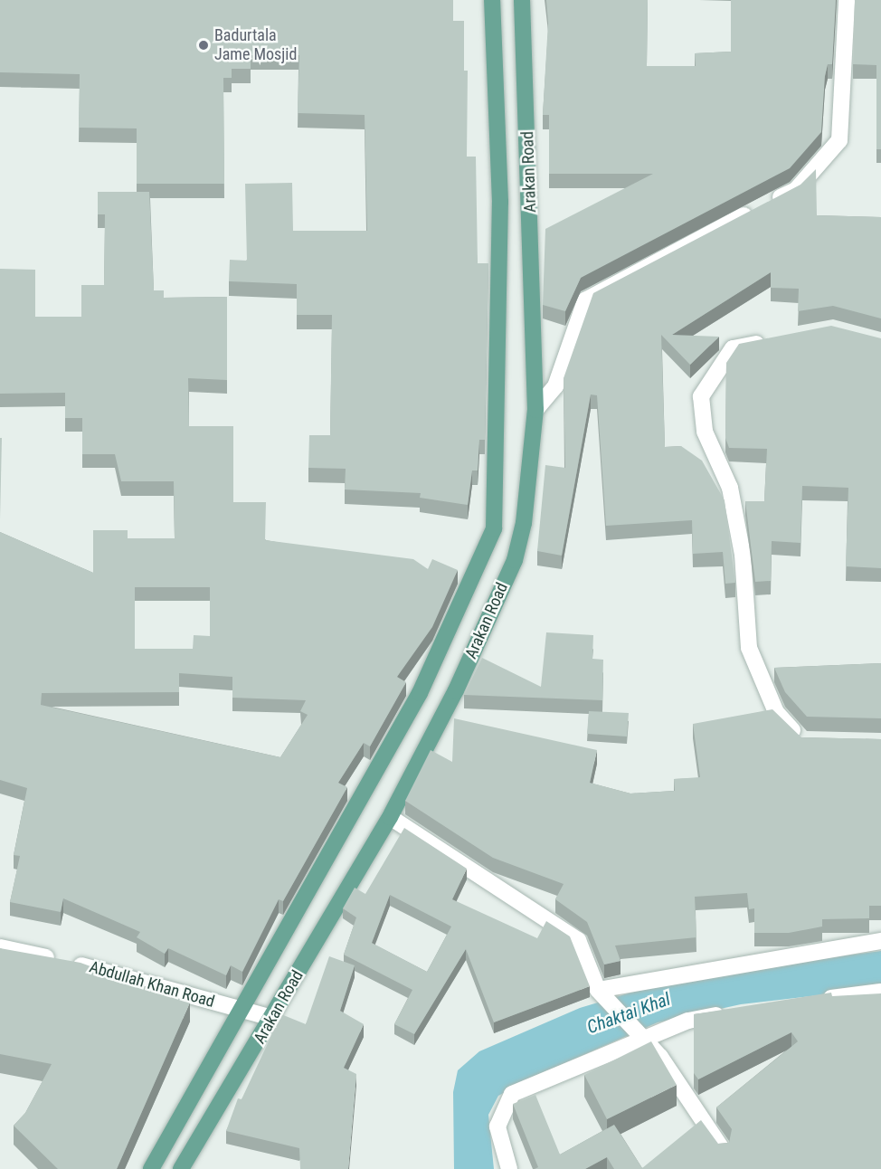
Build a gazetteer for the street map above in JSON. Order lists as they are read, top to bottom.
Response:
{
  "streets": {
    "main road": ["Arakan Road"],
    "street": ["Abdullah Khan Road"]
  },
  "crossings": [
    ["Arakan Road", "Abdullah Khan Road"]
  ],
  "water": ["Chaktai Khal"],
  "places": ["Badurtala Jame Mosjid"]
}
